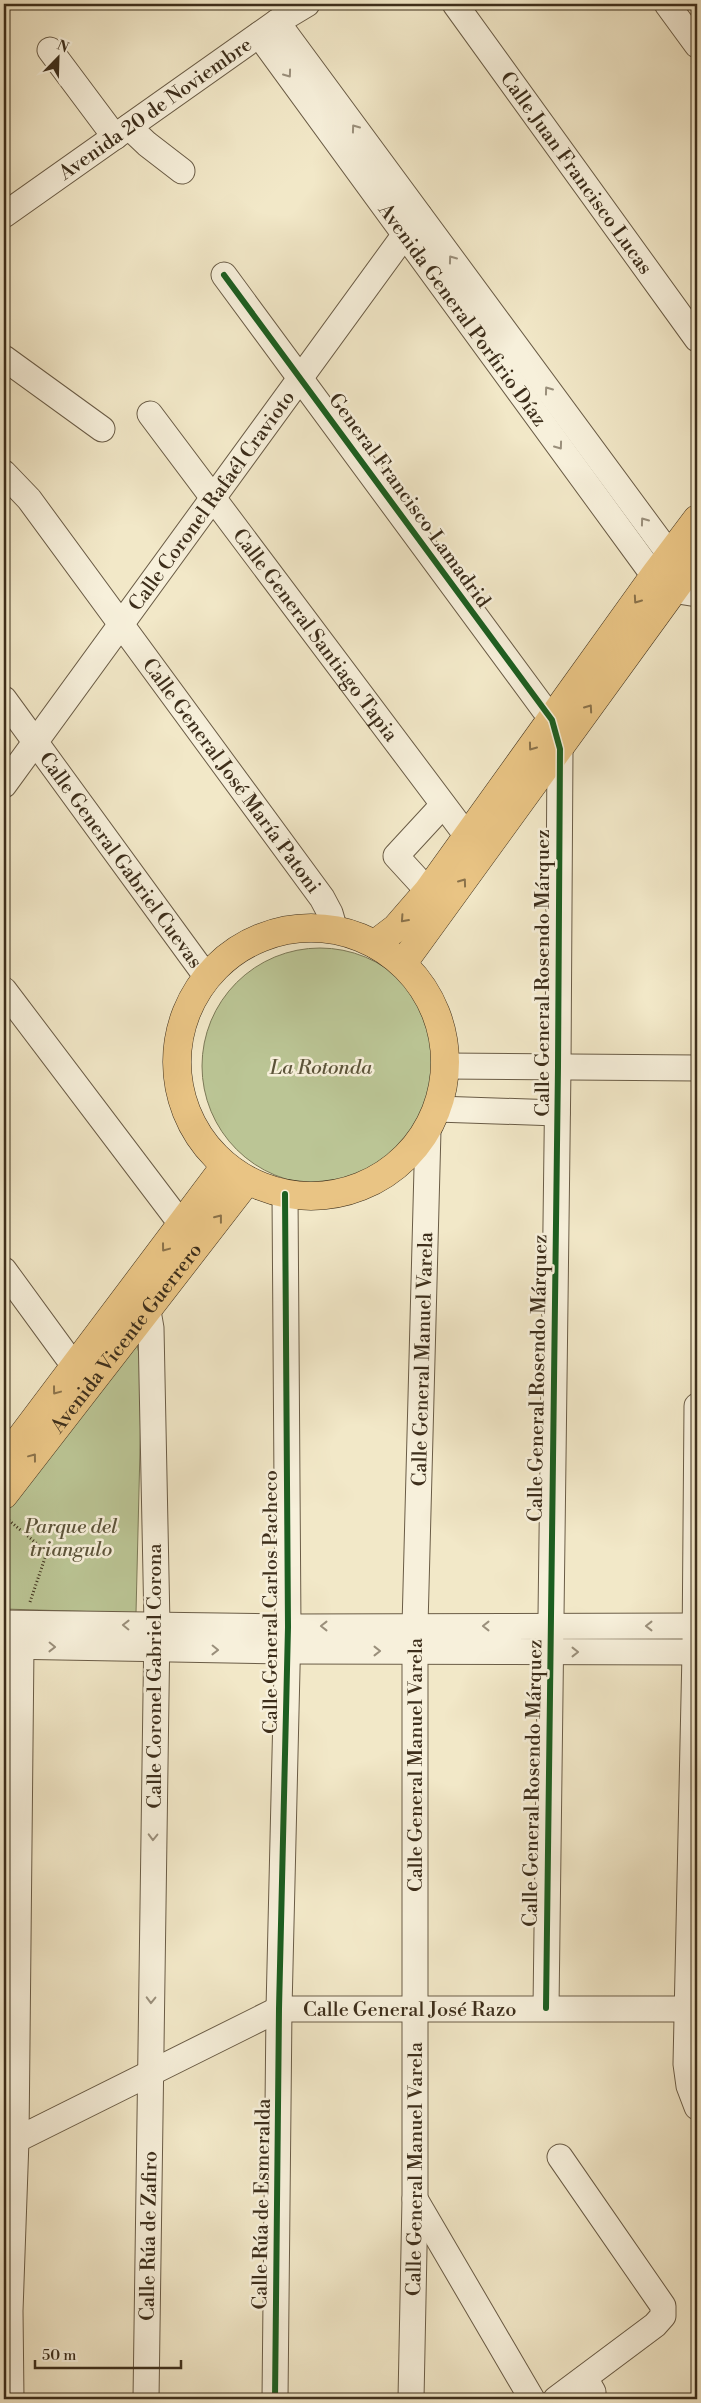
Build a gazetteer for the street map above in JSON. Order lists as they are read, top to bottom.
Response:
{
  "streets": {
    "main road": ["Avenida Vicente Guerrero"],
    "street": [
      "Avenida 20 de Noviembre",
      "Calle Juan Francisco Lucas",
      "Avenida General Porfirio Díaz",
      "Calle Coronel Rafaél Cravioto",
      "General Francisco Lamadrid",
      "Calle General Santiago Tapia",
      "Calle General José María Patoni",
      "Calle General Gabriel Cuevas",
      "Calle General Rosendo Márquez",
      "Calle General Manuel Varela",
      "Calle General Carlos Pacheco",
      "Calle Coronel Gabriel Corona",
      "Calle General José Razo",
      "Calle Rúa de Esmeralda",
      "Calle Rúa de Zafiro"
    ]
  },
  "crossings": [
    ["Avenida 20 de Noviembre", "Avenida General Porfirio Díaz"],
    ["Avenida General Porfirio Díaz", "Calle Coronel Rafaél Cravioto"],
    ["Calle Coronel Rafaél Cravioto", "General Francisco Lamadrid"],
    ["Calle Coronel Rafaél Cravioto", "Calle General Santiago Tapia"],
    ["Calle Coronel Rafaél Cravioto", "Calle General José María Patoni"],
    ["Calle Coronel Rafaél Cravioto", "Calle General Gabriel Cuevas"],
    ["General Francisco Lamadrid", "Calle General Rosendo Márquez"],
    ["Calle General Rosendo Márquez", "Calle General José Razo"],
    ["Avenida Vicente Guerrero", "Calle Coronel Gabriel Corona"],
    ["Calle General Manuel Varela", "Calle General José Razo"],
    ["Calle General Carlos Pacheco", "Calle General José Razo"],
    ["Calle General Carlos Pacheco", "Calle Rúa de Esmeralda"],
    ["Calle Coronel Gabriel Corona", "Calle General José Razo"],
    ["Calle Coronel Gabriel Corona", "Calle Rúa de Zafiro"],
    ["Calle General José Razo", "Calle Rúa de Esmeralda"],
    ["Calle General José Razo", "Calle Rúa de Zafiro"]
  ],
  "parks": ["La Rotonda", "Parque del triangulo"],
  "scale_bar": "50 m",
  "north": "top right"
}
